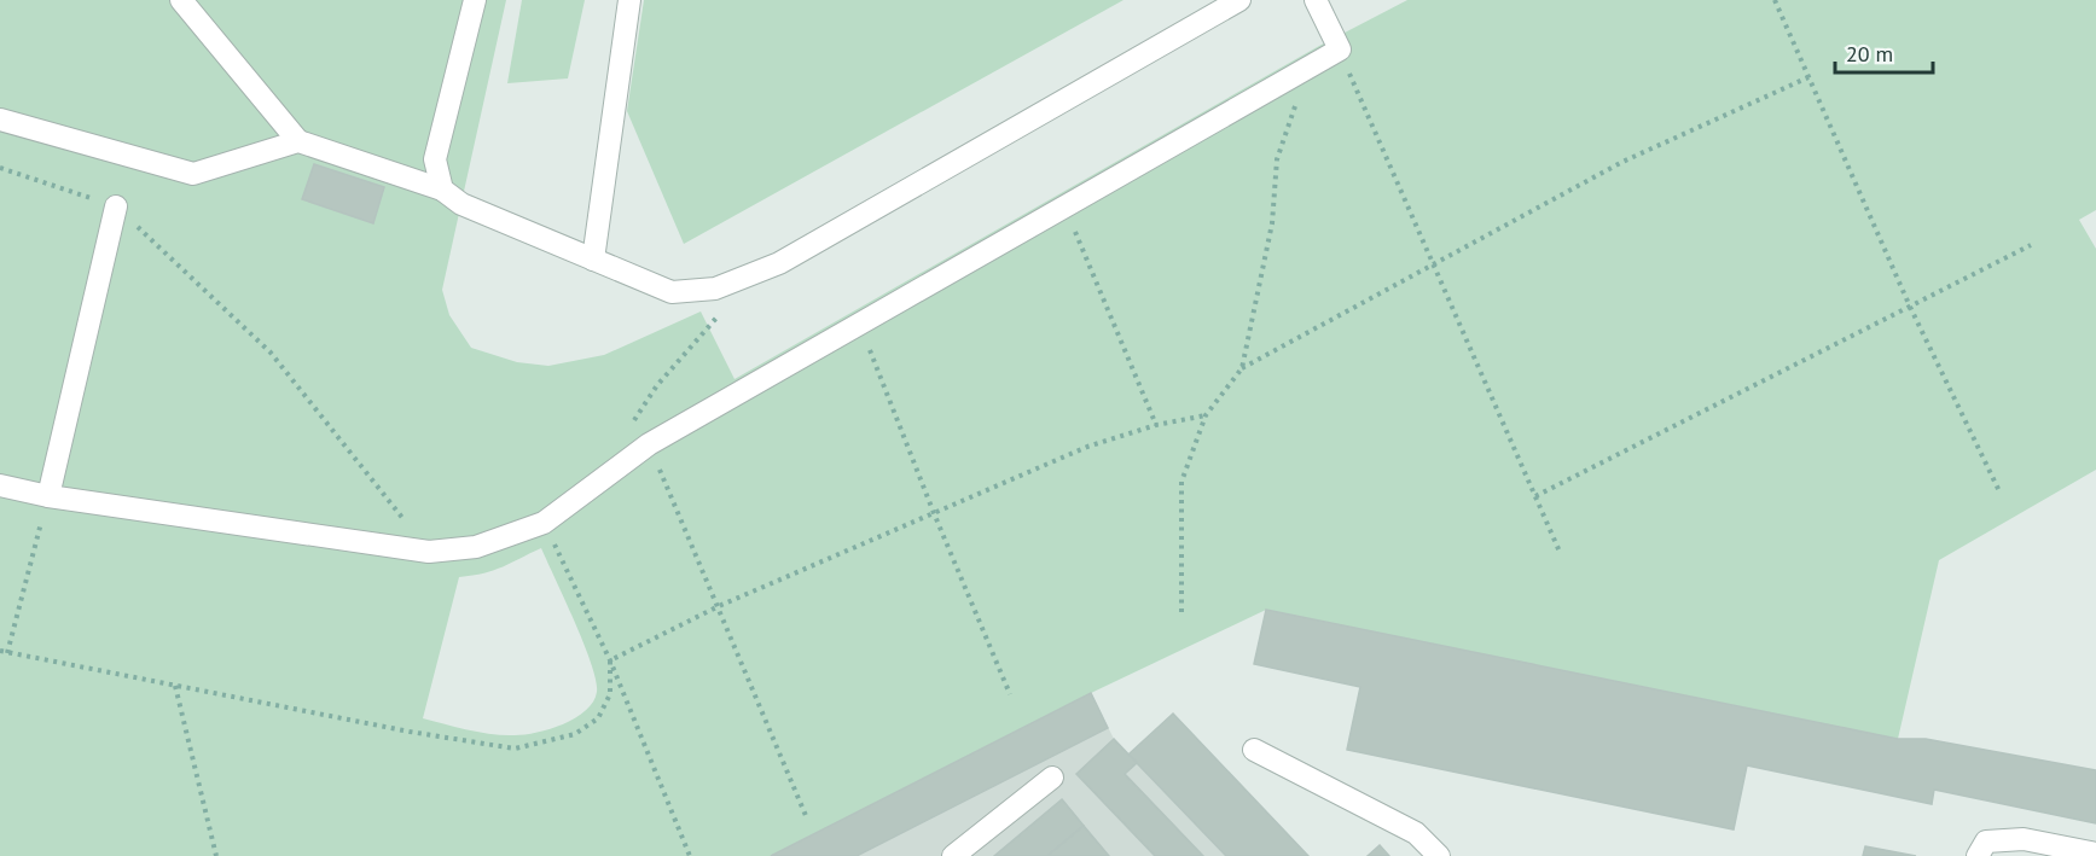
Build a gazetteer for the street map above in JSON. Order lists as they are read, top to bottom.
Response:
{
  "scale_bar": "20 m"
}
